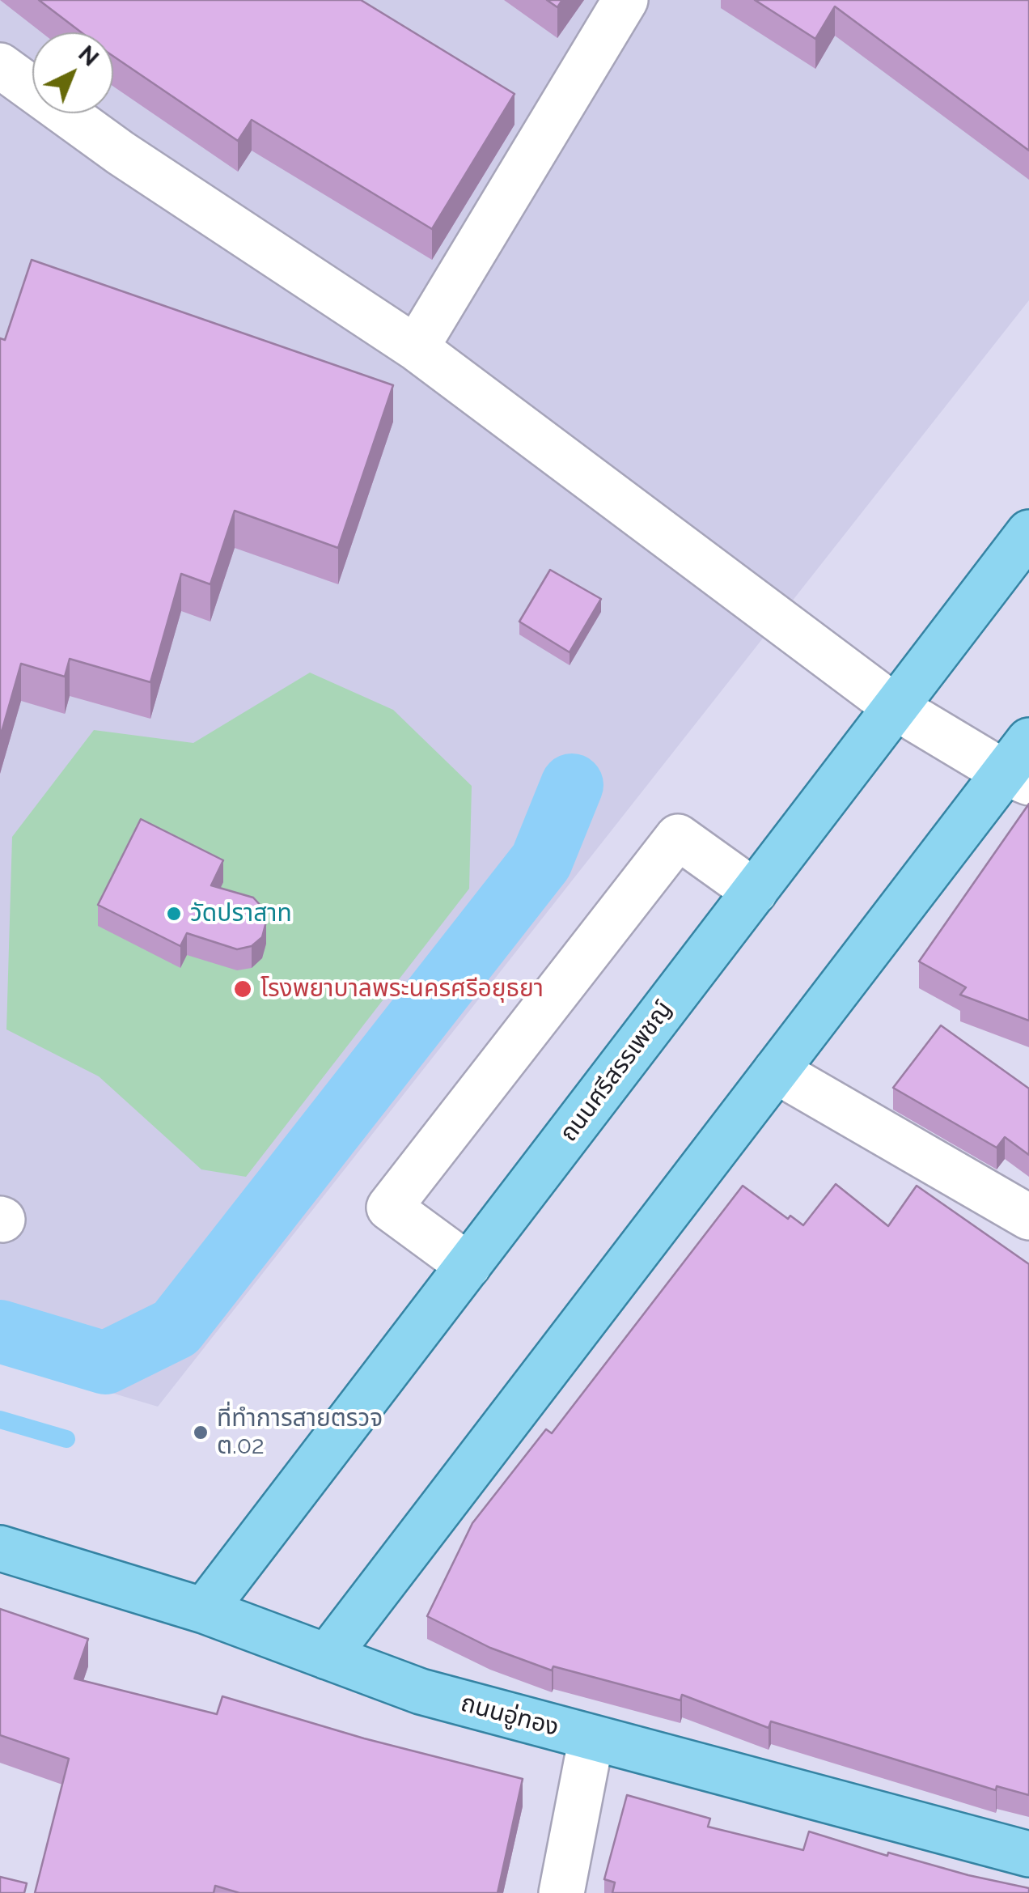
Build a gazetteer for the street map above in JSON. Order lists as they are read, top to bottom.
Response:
{
  "streets": {
    "main road": ["ถนนศรีสรรเพชญ์", "ถนนอู่ทอง"]
  },
  "crossings": [
    ["ถนนศรีสรรเพชญ์", "ถนนอู่ทอง"]
  ],
  "places": ["วัดปราสาท", "โรงพยาบาลพระนครศรีอยุธยา", "ที่ทำการสายตรวจ ต.02"],
  "north": "top right"
}
